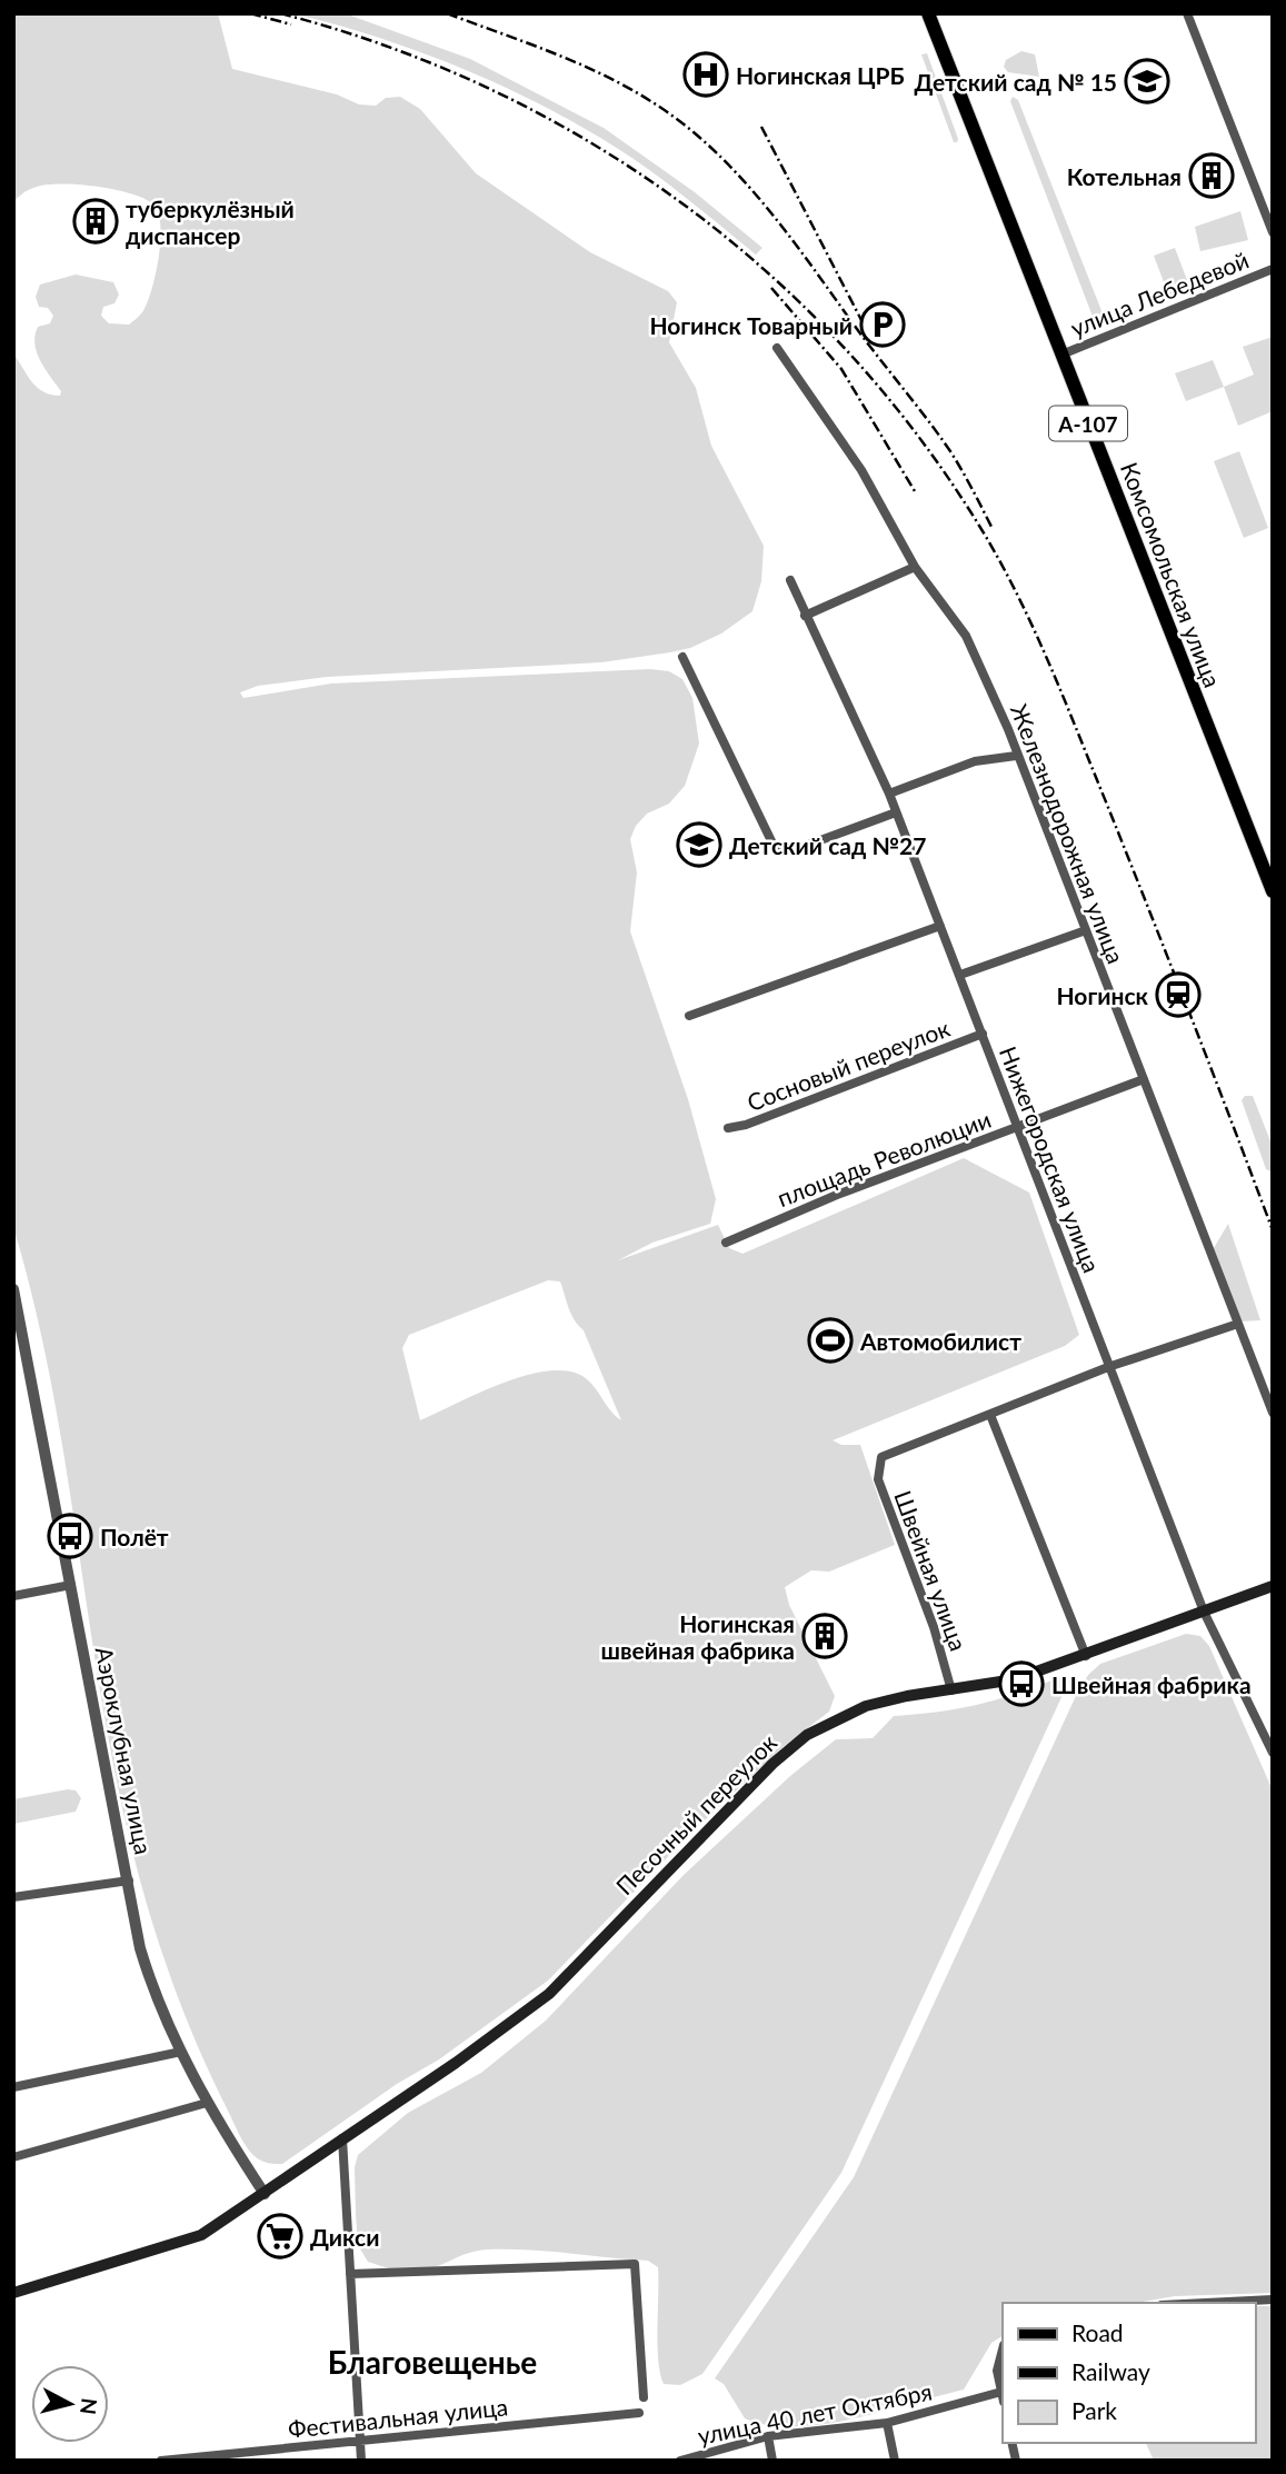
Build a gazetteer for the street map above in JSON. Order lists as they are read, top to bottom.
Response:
{
  "streets": {
    "main road": ["А-107", "Комсомольская улица", "Песочный переулок"],
    "street": [
      "улица Лебедевой",
      "Железнодорожная улица",
      "Сосновый переулок",
      "площадь Революции",
      "Нижегородская улица",
      "Швейная улица",
      "Аэроклубная улица",
      "улица 40 лет Октября",
      "Фестивальная улица"
    ]
  },
  "crossings": [
    ["улица Лебедевой", "Комсомольская улица"],
    ["Железнодорожная улица", "площадь Революции"],
    ["Сосновый переулок", "Нижегородская улица"],
    ["площадь Революции", "Нижегородская улица"],
    ["Нижегородская улица", "Песочный переулок"],
    ["Швейная улица", "Песочный переулок"],
    ["Аэроклубная улица", "Песочный переулок"]
  ],
  "districts": ["Благовещенье"],
  "places": {
    "hospital": ["Ногинская ЦРБ"],
    "school or university": ["Детский сад № 15", "Детский сад №27"],
    "building": ["Котельная", "туберкулёзный диспансер", "Ногинская швейная фабрика"],
    "parking": ["Ногинск Товарный"],
    "station": ["Ногинск"],
    "sports": ["Автомобилист"],
    "bus stop": ["Полёт", "Швейная фабрика"],
    "supermarket": ["Дикси"]
  },
  "legend": ["Road", "Railway", "Park"],
  "north": "right"
}
